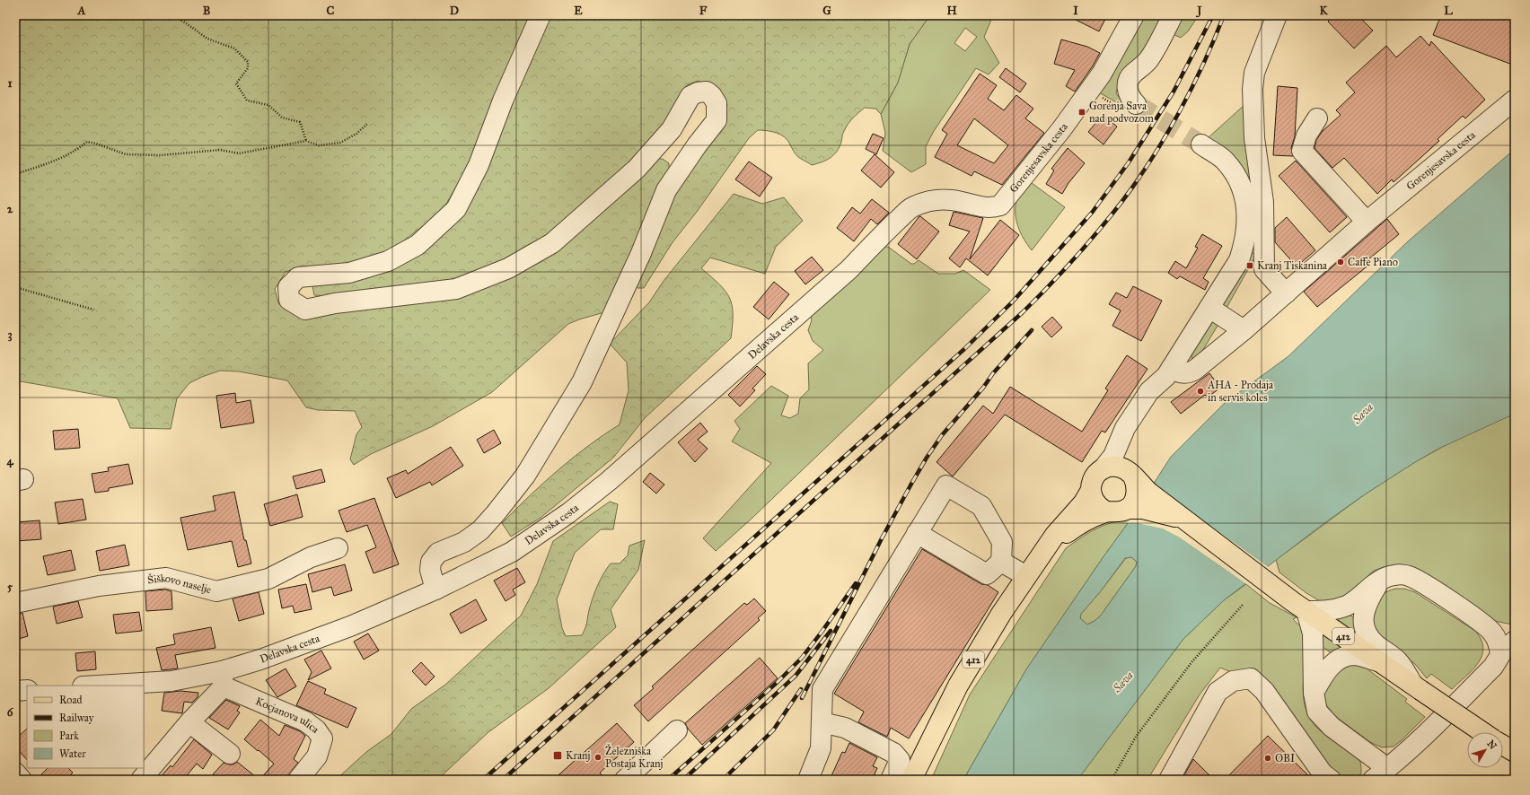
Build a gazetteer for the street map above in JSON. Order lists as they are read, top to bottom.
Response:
{
  "streets": {
    "main road": ["412"],
    "street": [
      "Gorenjesavska cesta",
      "Delavska cesta",
      "Šiškovo naselje",
      "Kocjanova ulica"
    ]
  },
  "crossings": [
    ["Gorenjesavska cesta", "Delavska cesta"],
    ["Delavska cesta", "Kocjanova ulica"]
  ],
  "water": ["Sava"],
  "places": {
    "transit": ["Gorenja Sava nad podvozom", "Kranj Tiskanina", "Kranj"],
    "other": [
      "Caffe Piano",
      "AHA - Prodaja in servis koles",
      "Železniška Postaja Kranj",
      "OBI"
    ]
  },
  "legend": [
    "Road",
    "Railway",
    "Park",
    "Water"
  ],
  "north": "top right",
  "grid": {
    "columns": [
      "A",
      "B",
      "C",
      "D",
      "E",
      "F",
      "G",
      "H",
      "I",
      "J",
      "K",
      "L"
    ],
    "rows": [
      "1",
      "2",
      "3",
      "4",
      "5",
      "6"
    ]
  }
}
